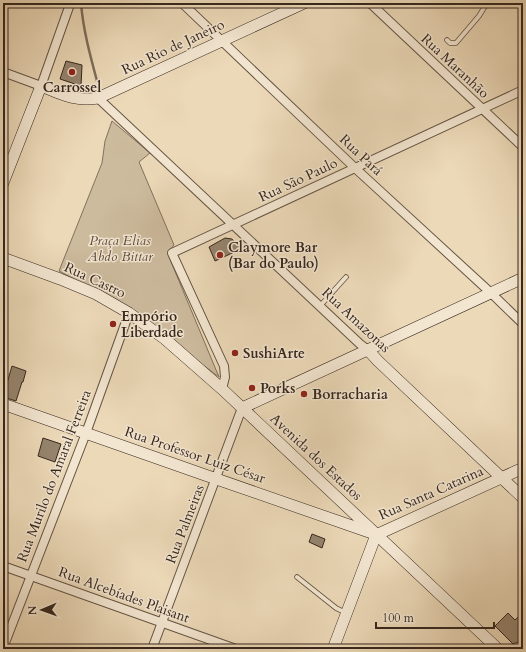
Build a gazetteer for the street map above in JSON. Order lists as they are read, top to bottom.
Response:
{
  "streets": {
    "street": [
      "Rua Rio de Janeiro",
      "Rua Maranhão",
      "Rua Pará",
      "Rua São Paulo",
      "Rua Castro",
      "Rua Amazonas",
      "Rua Professor Luiz César",
      "Avenida dos Estados",
      "Rua Murilo do Amaral Ferreira",
      "Rua Santa Catarina",
      "Rua Palmeiras",
      "Rua Alcebíades Plaisant"
    ]
  },
  "crossings": [
    ["Rua Rio de Janeiro", "Rua Pará"],
    ["Rua Rio de Janeiro", "Rua Amazonas"],
    ["Rua Maranhão", "Rua São Paulo"],
    ["Rua Pará", "Rua São Paulo"],
    ["Rua São Paulo", "Rua Castro"],
    ["Rua São Paulo", "Rua Amazonas"],
    ["Rua São Paulo", "Avenida dos Estados"],
    ["Rua Castro", "Avenida dos Estados"],
    ["Rua Castro", "Rua Murilo do Amaral Ferreira"],
    ["Rua Amazonas", "Rua Santa Catarina"],
    ["Rua Professor Luiz César", "Avenida dos Estados"],
    ["Rua Professor Luiz César", "Rua Murilo do Amaral Ferreira"],
    ["Rua Professor Luiz César", "Rua Santa Catarina"],
    ["Rua Professor Luiz César", "Rua Palmeiras"],
    ["Avenida dos Estados", "Rua Santa Catarina"],
    ["Avenida dos Estados", "Rua Palmeiras"],
    ["Rua Murilo do Amaral Ferreira", "Rua Alcebíades Plaisant"],
    ["Rua Palmeiras", "Rua Alcebíades Plaisant"]
  ],
  "parks": ["Praça Elias Abdo Bittar"],
  "places": [
    "Carrossel",
    "Claymore Bar (Bar do Paulo)",
    "Empório Liberdade",
    "SushiArte",
    "Porks",
    "Borracharia"
  ],
  "scale_bar": "100 m",
  "north": "left"
}
